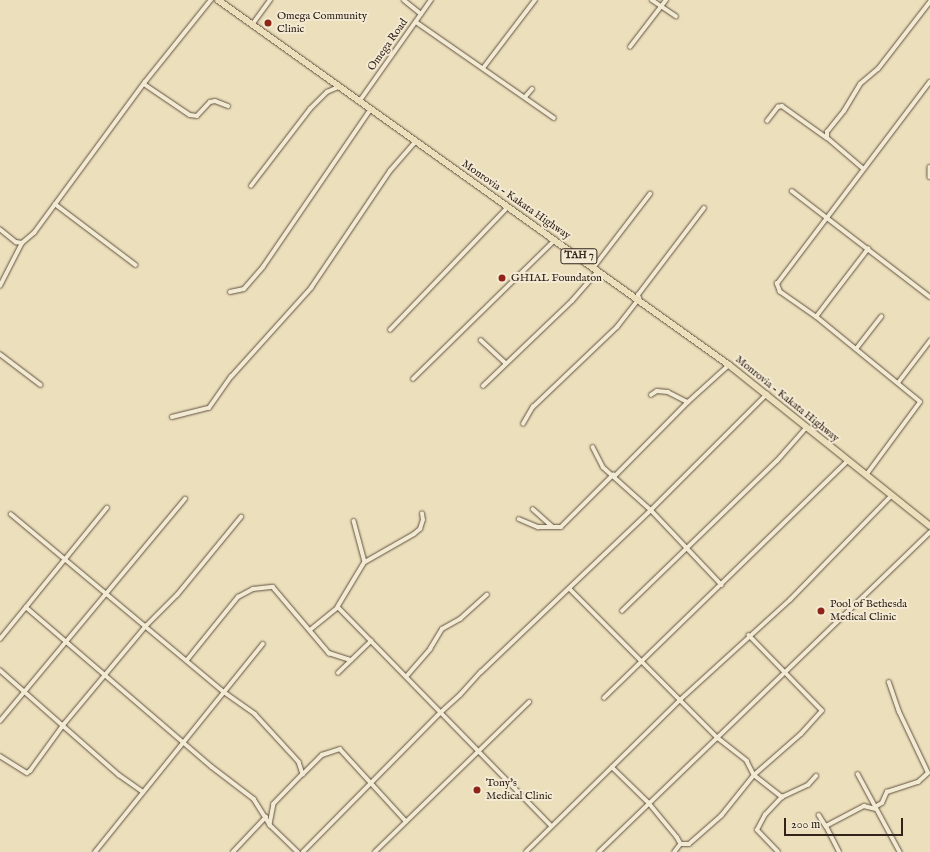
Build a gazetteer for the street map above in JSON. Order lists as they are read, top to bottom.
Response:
{
  "streets": {
    "highway": ["Monrovia - Kakata Highway", "TAH 7"],
    "street": ["Omega Road"]
  },
  "crossings": [
    ["Omega Road", "Monrovia - Kakata Highway"]
  ],
  "places": [
    "Omega Community Clinic",
    "GHIAL Foundaton",
    "Pool of Bethesda Medical Clinic",
    "Tony's Medical Clinic"
  ],
  "scale_bar": "200 m"
}
